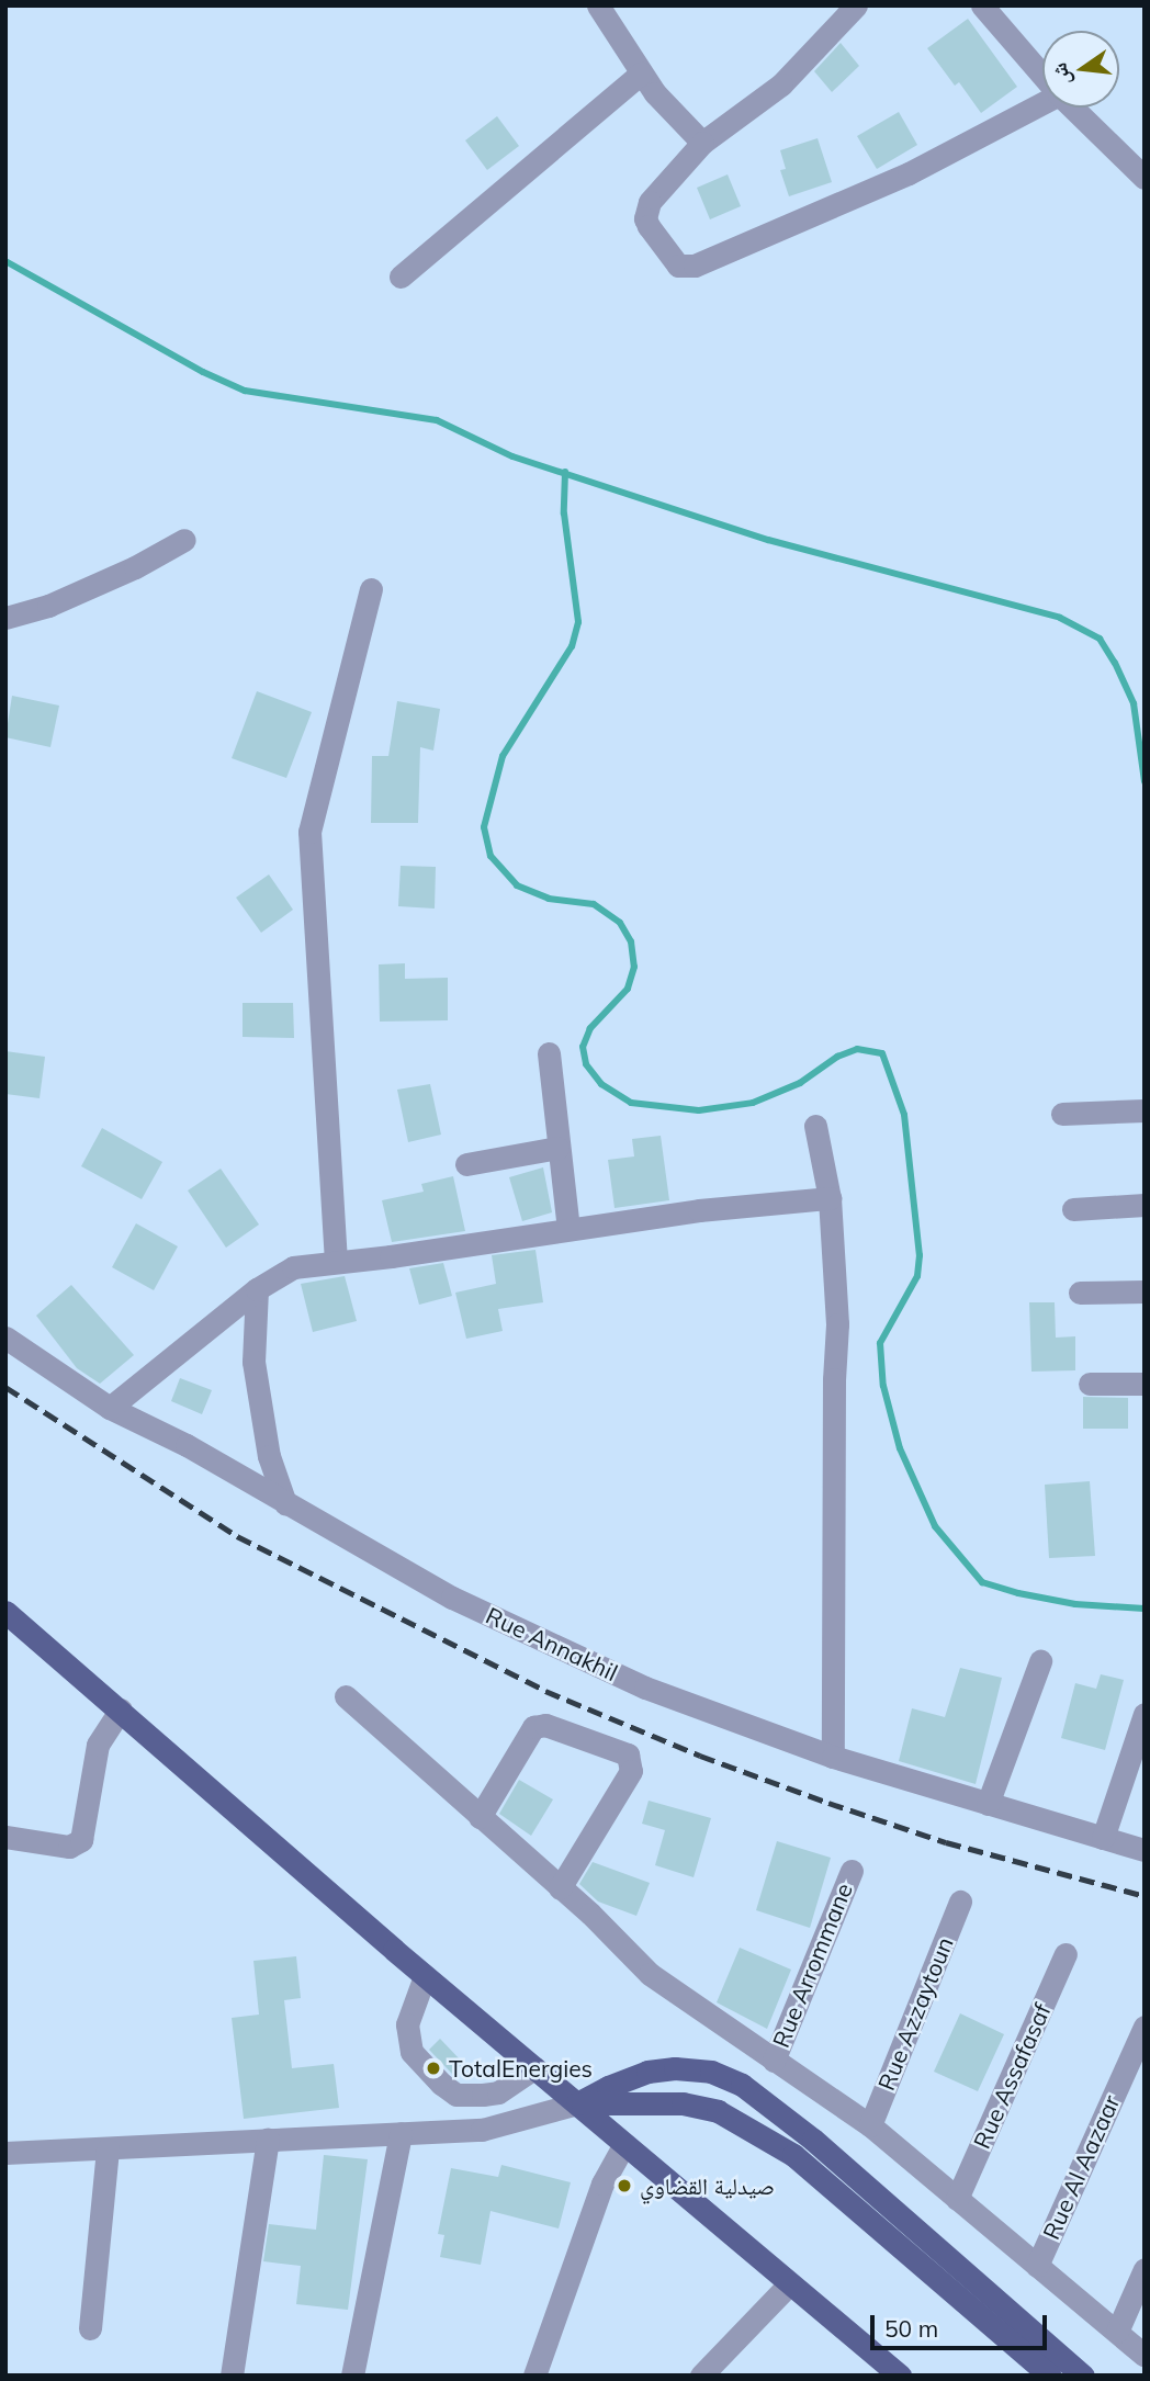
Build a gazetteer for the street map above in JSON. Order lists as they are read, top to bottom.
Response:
{
  "streets": {
    "street": [
      "Rue Annakhil",
      "Rue Arrommane",
      "Rue Azzaytoun",
      "Rue Assafasaf",
      "Rue Al Aazaar"
    ]
  },
  "places": ["TotalEnergies", "صيدلية القضاوي"],
  "scale_bar": "50 m",
  "north": "left"
}
